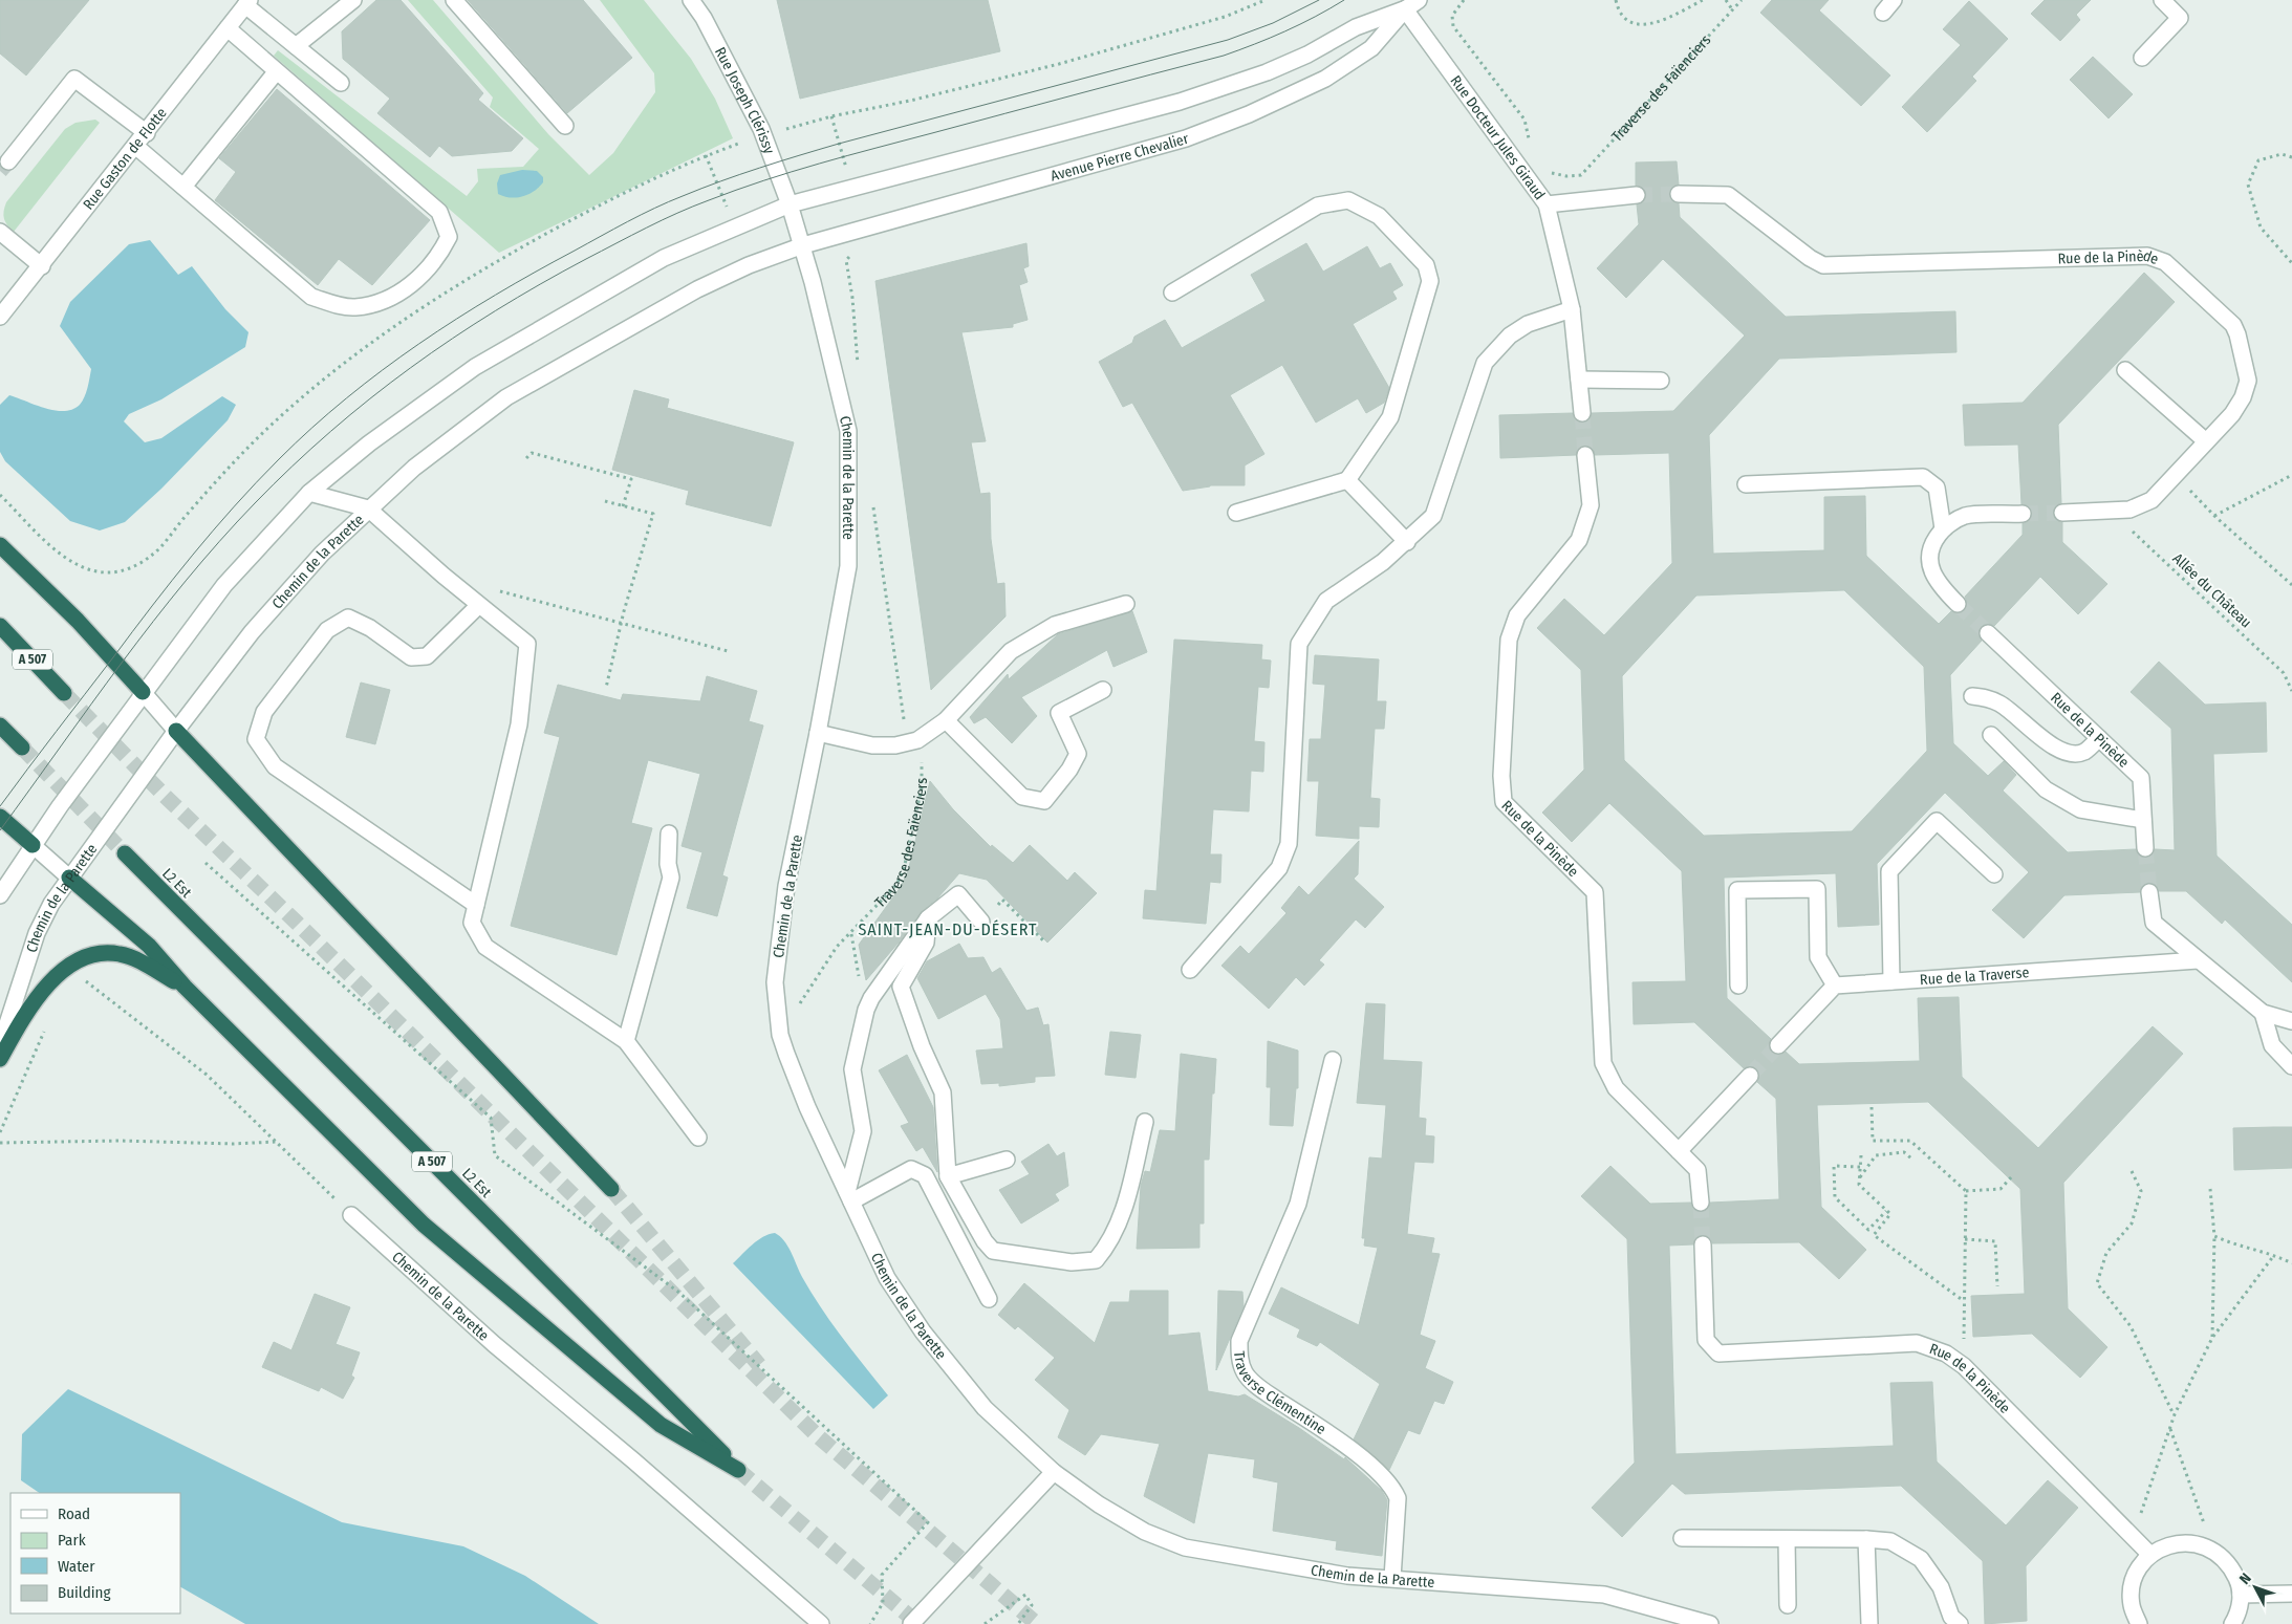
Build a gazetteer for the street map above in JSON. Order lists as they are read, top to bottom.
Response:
{
  "streets": {
    "highway": ["A 507", "L2 Est"],
    "street": [
      "Rue Joseph Clérissy",
      "Rue Docteur Jules Giraud",
      "Avenue Pierre Chevalier",
      "Rue Gaston de Flotte",
      "Rue de la Pinède",
      "Chemin de la Parette",
      "Rue de la Traverse",
      "Traverse Clémentine"
    ],
    "path": ["Traverse des Faïenciers", "Allée du Château"]
  },
  "crossings": [
    ["Traverse des Faïenciers", "Chemin de la Parette"],
    ["Rue Joseph Clérissy", "Chemin de la Parette"],
    ["Rue Docteur Jules Giraud", "Avenue Pierre Chevalier"],
    ["Avenue Pierre Chevalier", "Chemin de la Parette"],
    ["Rue de la Pinède", "Allée du Château"],
    ["Chemin de la Parette", "Traverse Clémentine"]
  ],
  "districts": ["SAINT-JEAN-DU-DÉSERT"],
  "legend": [
    "Road",
    "Park",
    "Water",
    "Building"
  ],
  "north": "top left"
}
